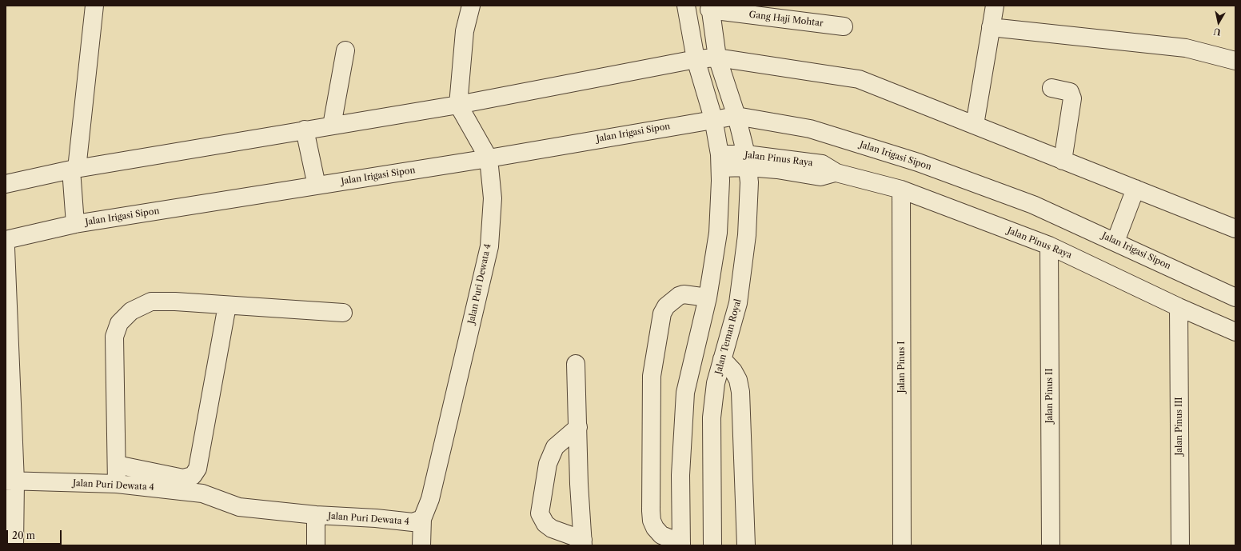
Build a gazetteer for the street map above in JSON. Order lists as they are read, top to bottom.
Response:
{
  "streets": {
    "street": [
      "Gang Haji Mohtar",
      "Jalan Irigasi Sipon",
      "Jalan Pinus Raya",
      "Jalan Puri Dewata 4",
      "Jalan Teman Royal",
      "Jalan Pinus I",
      "Jalan Pinus II",
      "Jalan Pinus III"
    ]
  },
  "crossings": [
    ["Gang Haji Mohtar", "Jalan Teman Royal"],
    ["Jalan Irigasi Sipon", "Jalan Puri Dewata 4"],
    ["Jalan Irigasi Sipon", "Jalan Teman Royal"],
    ["Jalan Pinus Raya", "Jalan Teman Royal"],
    ["Jalan Pinus Raya", "Jalan Pinus I"],
    ["Jalan Pinus Raya", "Jalan Pinus II"],
    ["Jalan Pinus Raya", "Jalan Pinus III"]
  ],
  "scale_bar": "20 m",
  "north": "bottom"
}
